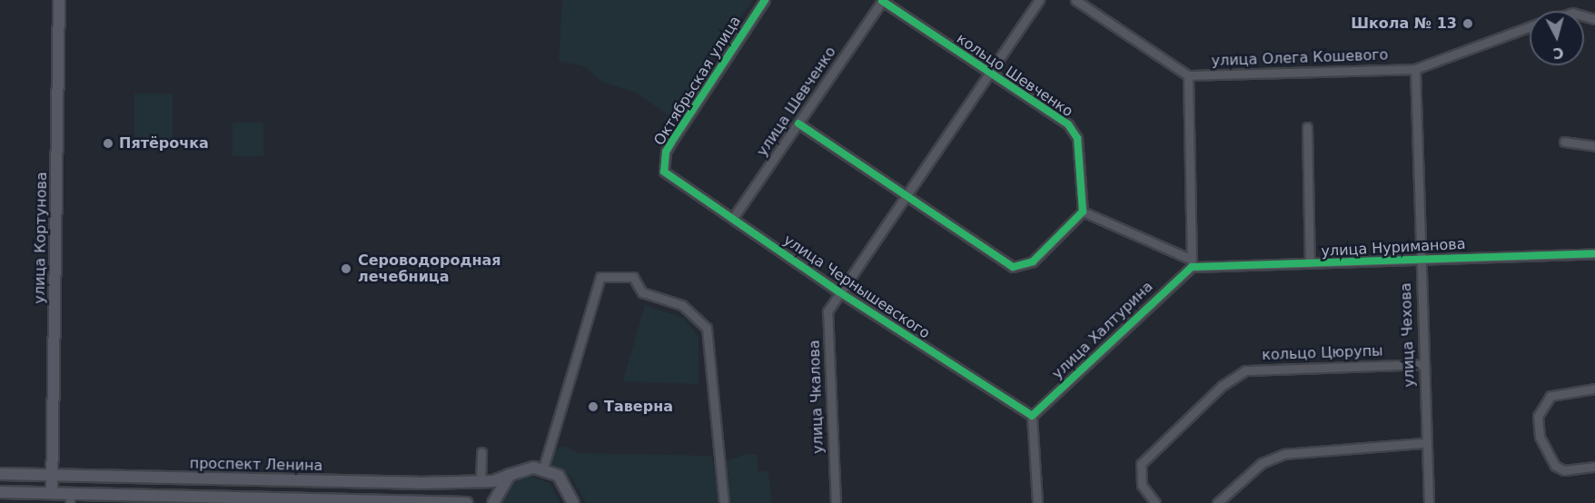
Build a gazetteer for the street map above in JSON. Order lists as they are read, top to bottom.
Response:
{
  "streets": {
    "main road": ["улица Кортунова", "проспект Ленина"],
    "street": [
      "улица Олега Кошевого",
      "кольцо Шевченко",
      "Октябрьская улица",
      "улица Шевченко",
      "улица Нуриманова",
      "улица Чернышевского",
      "улица Халтурина",
      "улица Чехова",
      "кольцо Цюрупы",
      "улица Чкалова"
    ]
  },
  "crossings": [
    ["улица Олега Кошевого", "улица Чехова"],
    ["кольцо Шевченко", "улица Шевченко"],
    ["кольцо Шевченко", "улица Чкалова"],
    ["Октябрьская улица", "улица Чернышевского"],
    ["улица Шевченко", "улица Чернышевского"],
    ["улица Кортунова", "проспект Ленина"],
    ["улица Нуриманова", "улица Халтурина"],
    ["улица Нуриманова", "улица Чехова"],
    ["улица Чернышевского", "улица Халтурина"],
    ["улица Чернышевского", "улица Чкалова"],
    ["улица Чехова", "кольцо Цюрупы"]
  ],
  "places": [
    "Школа № 13",
    "Пятёрочка",
    "Сероводородная лечебница",
    "Таверна"
  ],
  "north": "bottom"
}
